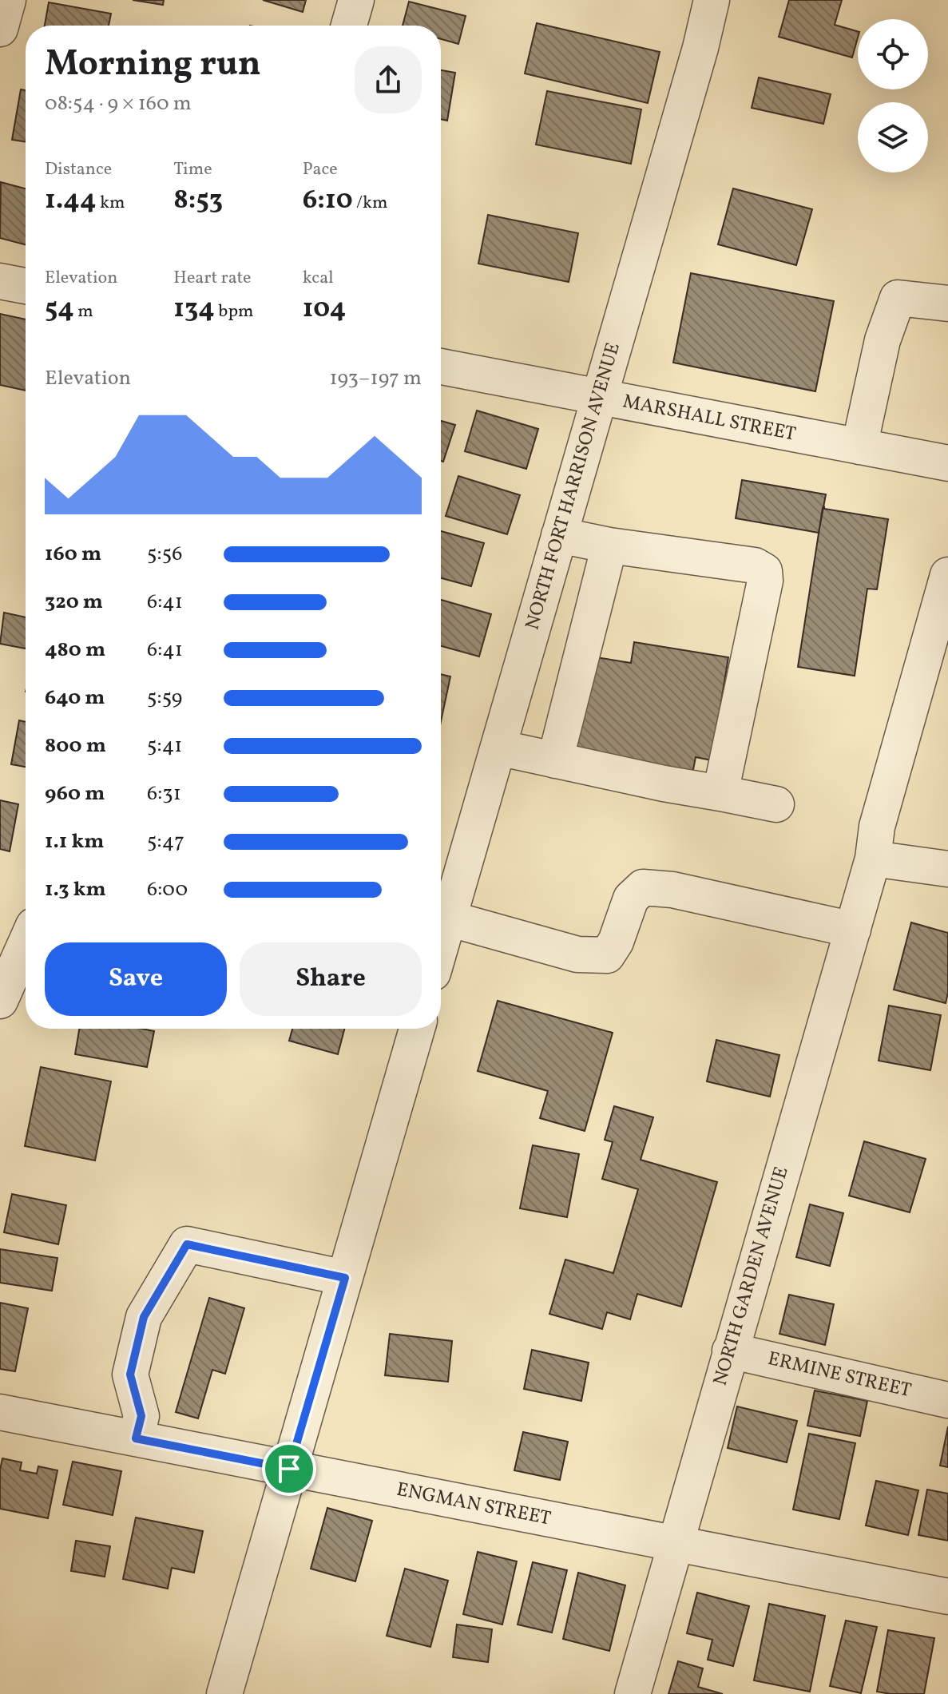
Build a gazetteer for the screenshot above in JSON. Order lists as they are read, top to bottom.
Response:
{
  "streets": {
    "street": [
      "MARSHALL STREET",
      "NORTH FORT HARRISON AVENUE",
      "NORTH GARDEN AVENUE",
      "ERMINE STREET",
      "ENGMAN STREET"
    ]
  },
  "crossings": [
    ["MARSHALL STREET", "NORTH FORT HARRISON AVENUE"],
    ["NORTH GARDEN AVENUE", "ERMINE STREET"],
    ["NORTH GARDEN AVENUE", "ENGMAN STREET"]
  ],
  "page": {
    "heading": ["Morning run", "08:54 · 9 × 160 m"],
    "stats": [
      ["Distance", "1.44 km"],
      ["Time", "8:53"],
      ["Pace", "6:10 /km"],
      ["Elevation", "54 m"],
      ["Heart rate", "134 bpm"],
      ["kcal", "104"]
    ],
    "chart": ["Elevation", "193–197 m"],
    "list": [
      {
        "name": "160 m",
        "note": "5:56"
      },
      {
        "name": "320 m",
        "note": "6:41"
      },
      {
        "name": "480 m",
        "note": "6:41"
      },
      {
        "name": "640 m",
        "note": "5:59"
      },
      {
        "name": "800 m",
        "note": "5:41"
      },
      {
        "name": "960 m",
        "note": "6:31"
      },
      {
        "name": "1.1 km",
        "note": "5:47"
      },
      {
        "name": "1.3 km",
        "note": "6:00"
      }
    ],
    "buttons": ["Save", "Share"]
  }
}
